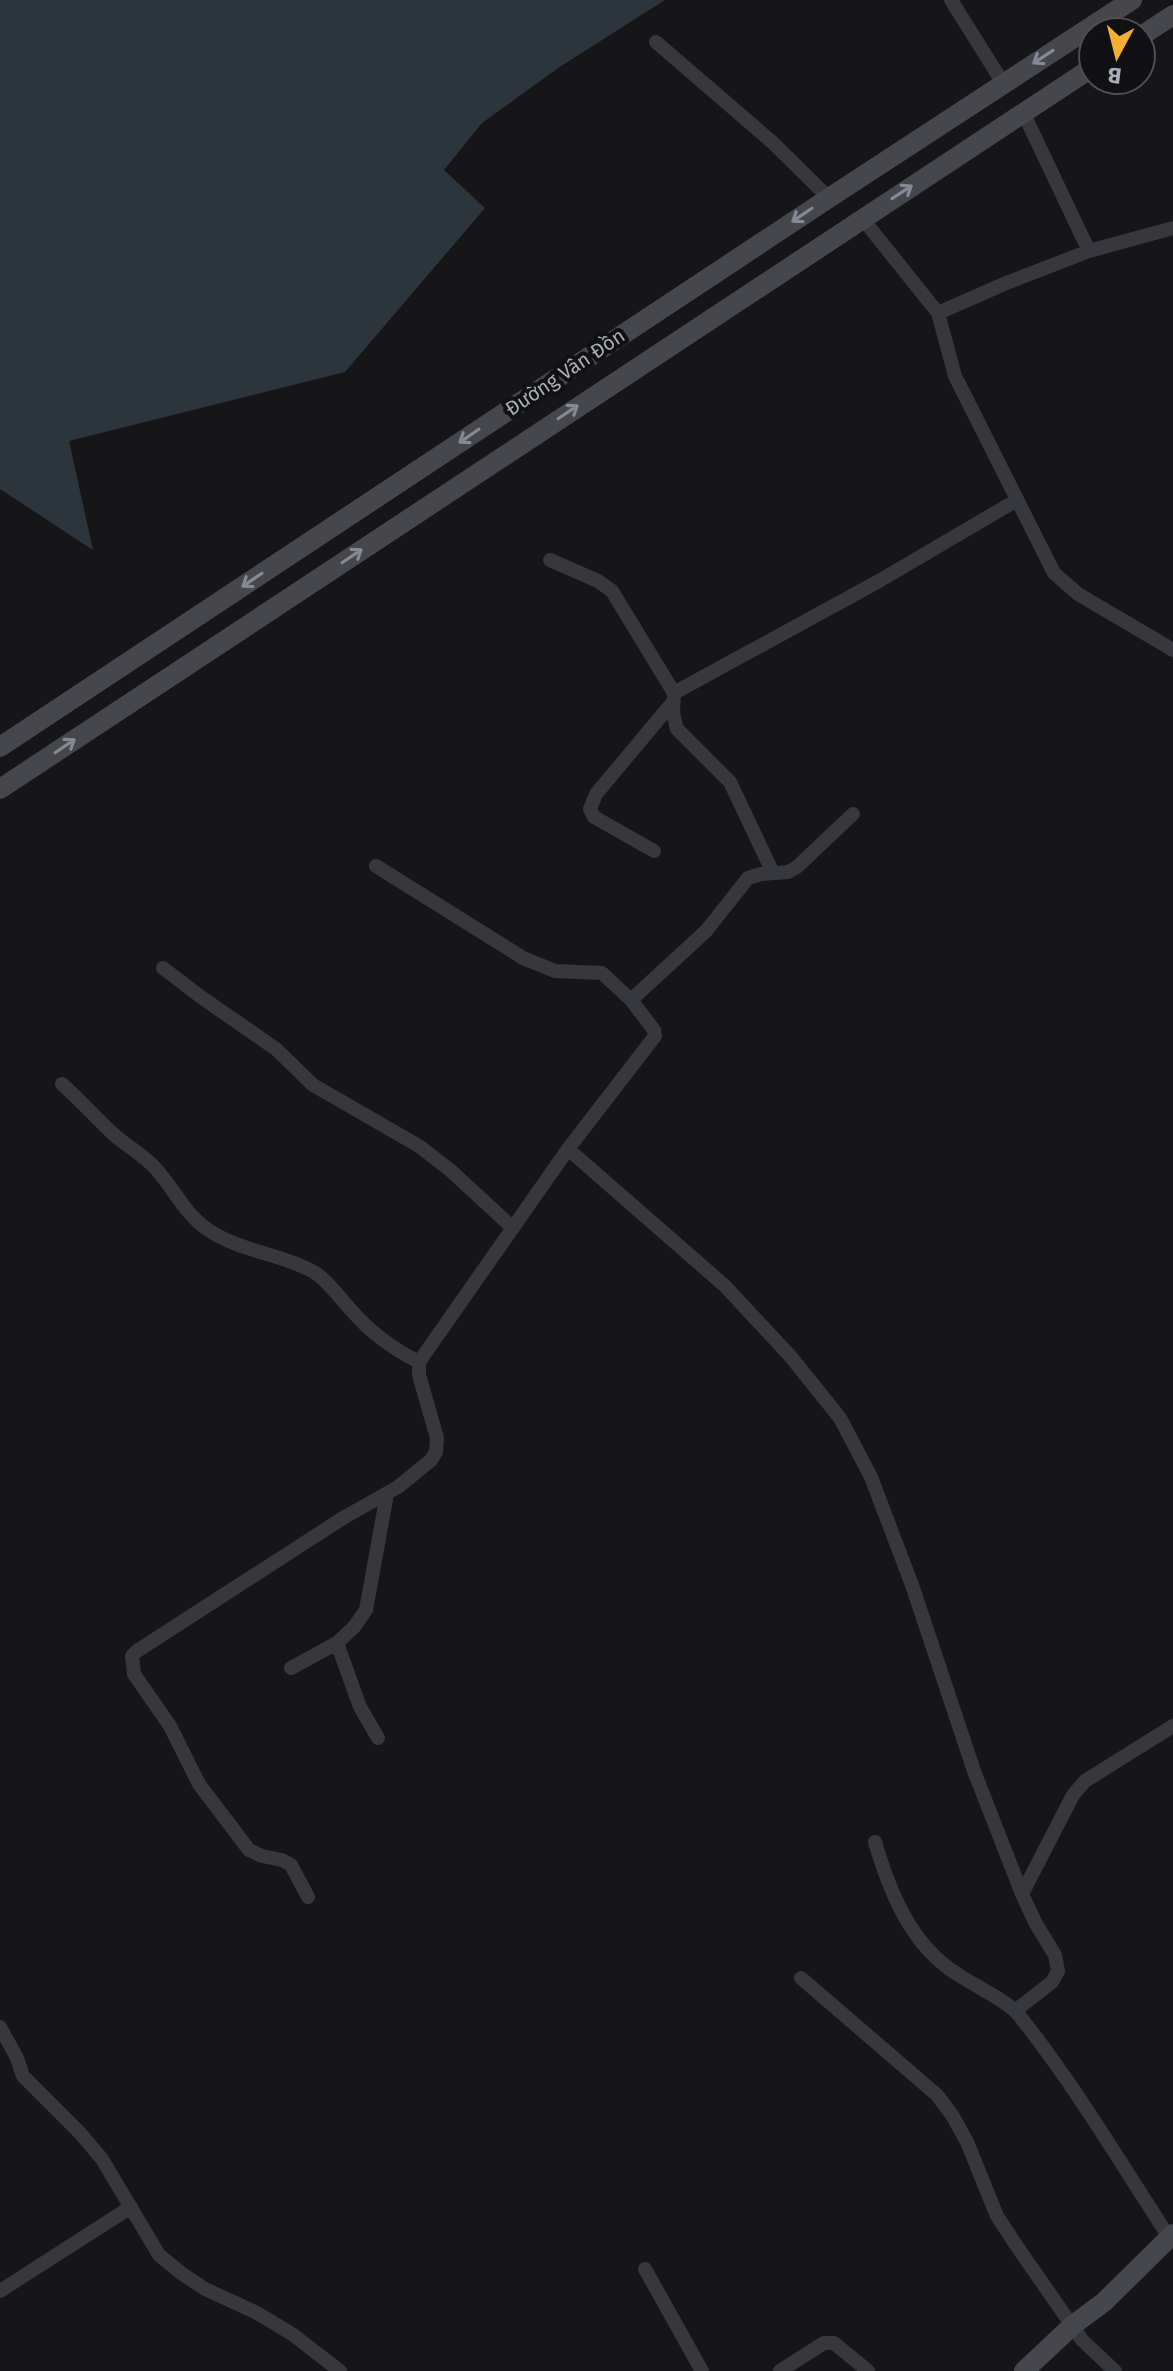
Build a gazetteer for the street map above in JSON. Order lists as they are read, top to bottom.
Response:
{
  "streets": {
    "main road": ["Đường Vân Đồn"]
  },
  "north": "bottom"
}
